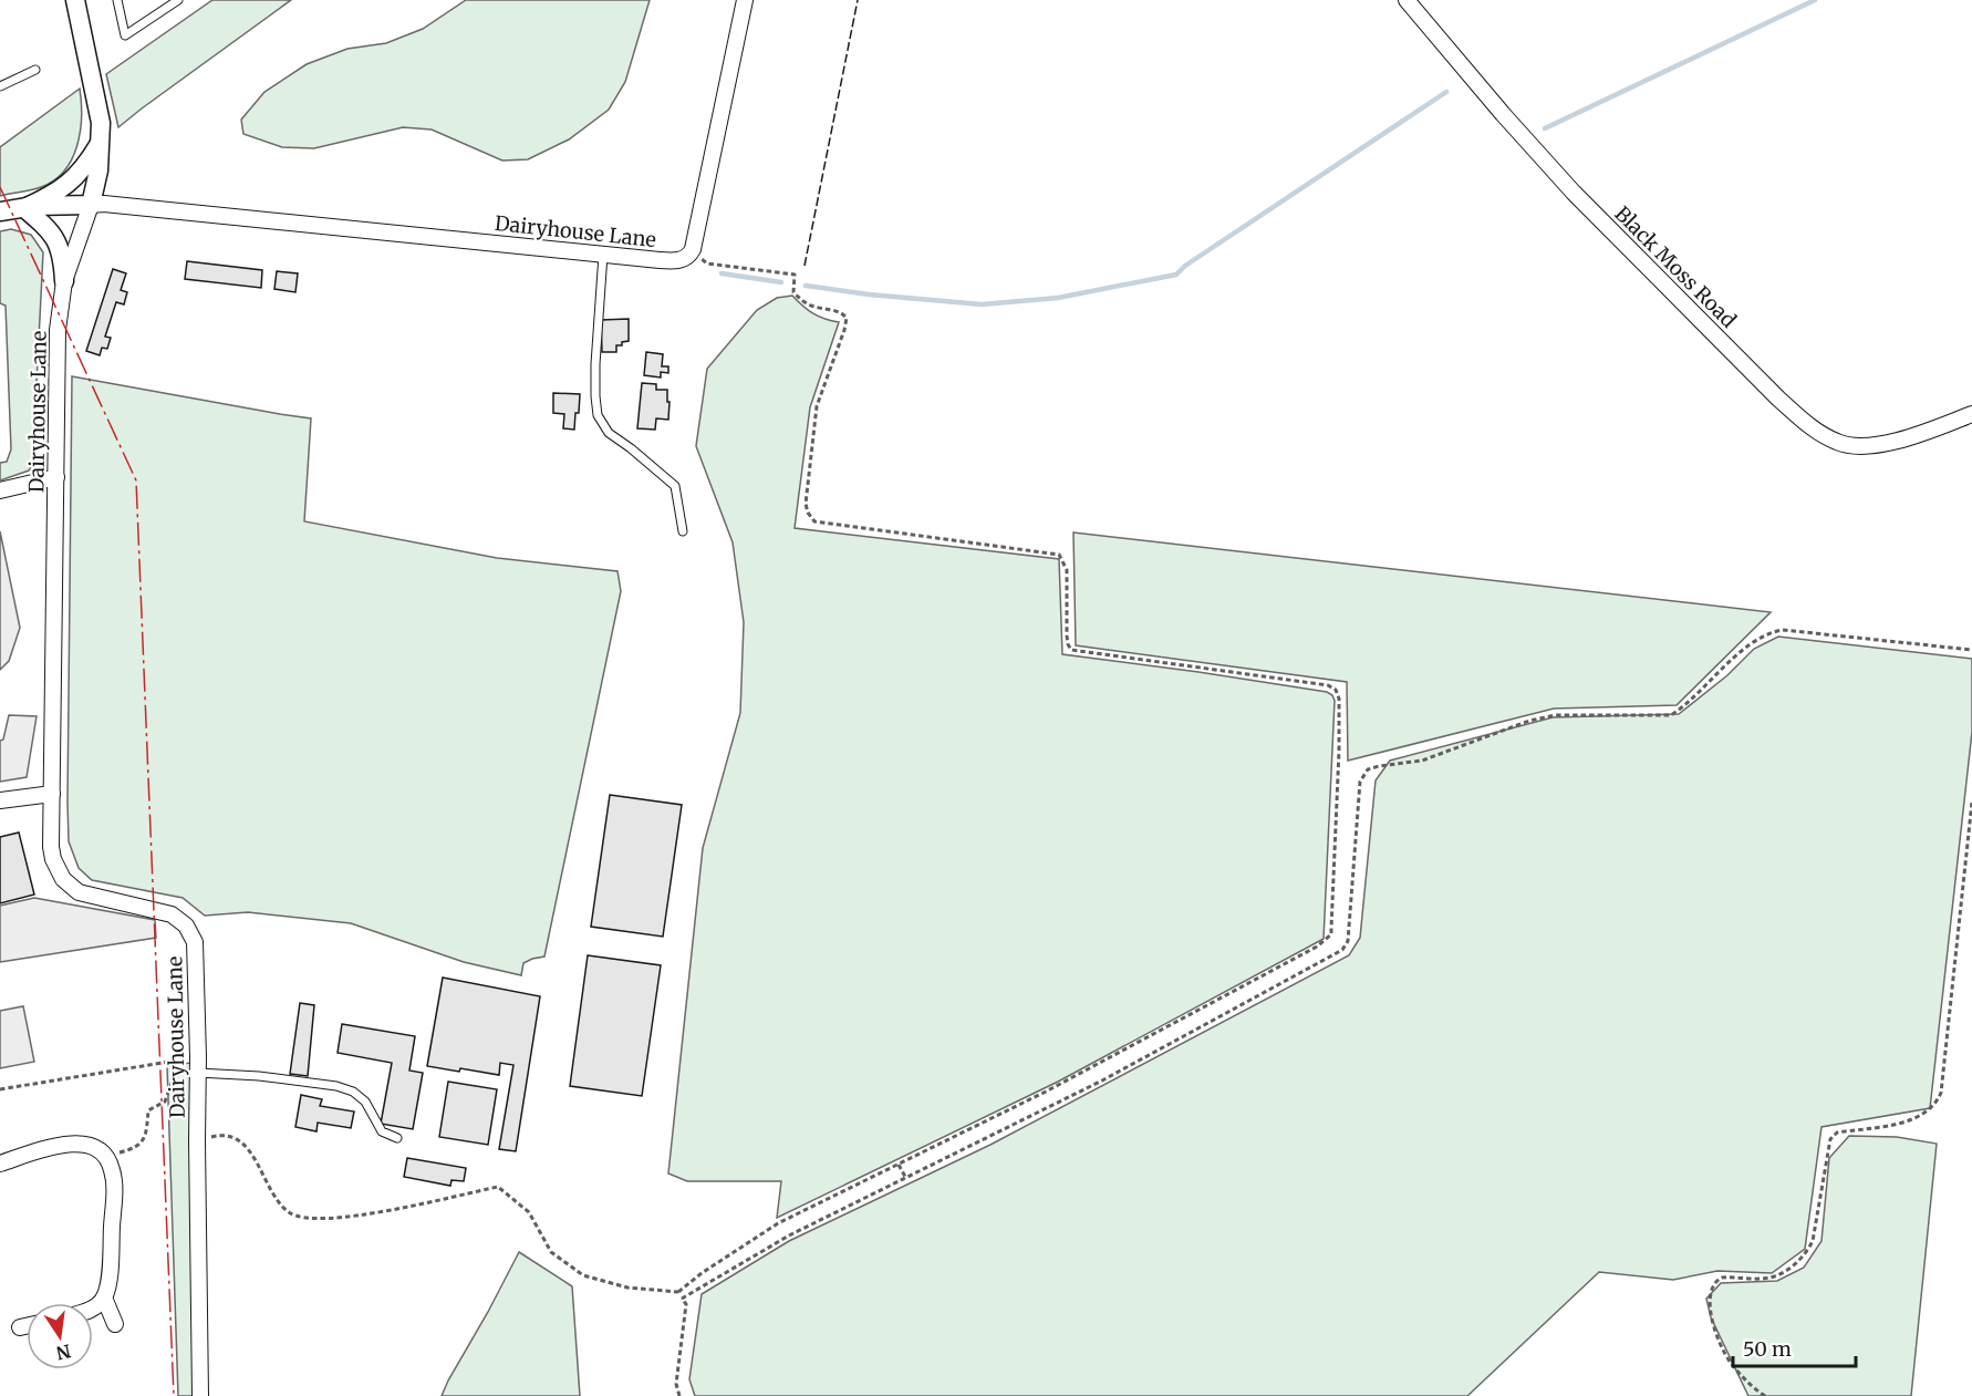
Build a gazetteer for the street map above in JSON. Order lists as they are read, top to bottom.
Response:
{
  "streets": {
    "street": ["Dairyhouse Lane", "Black Moss Road"]
  },
  "scale_bar": "50 m",
  "north": "bottom"
}
